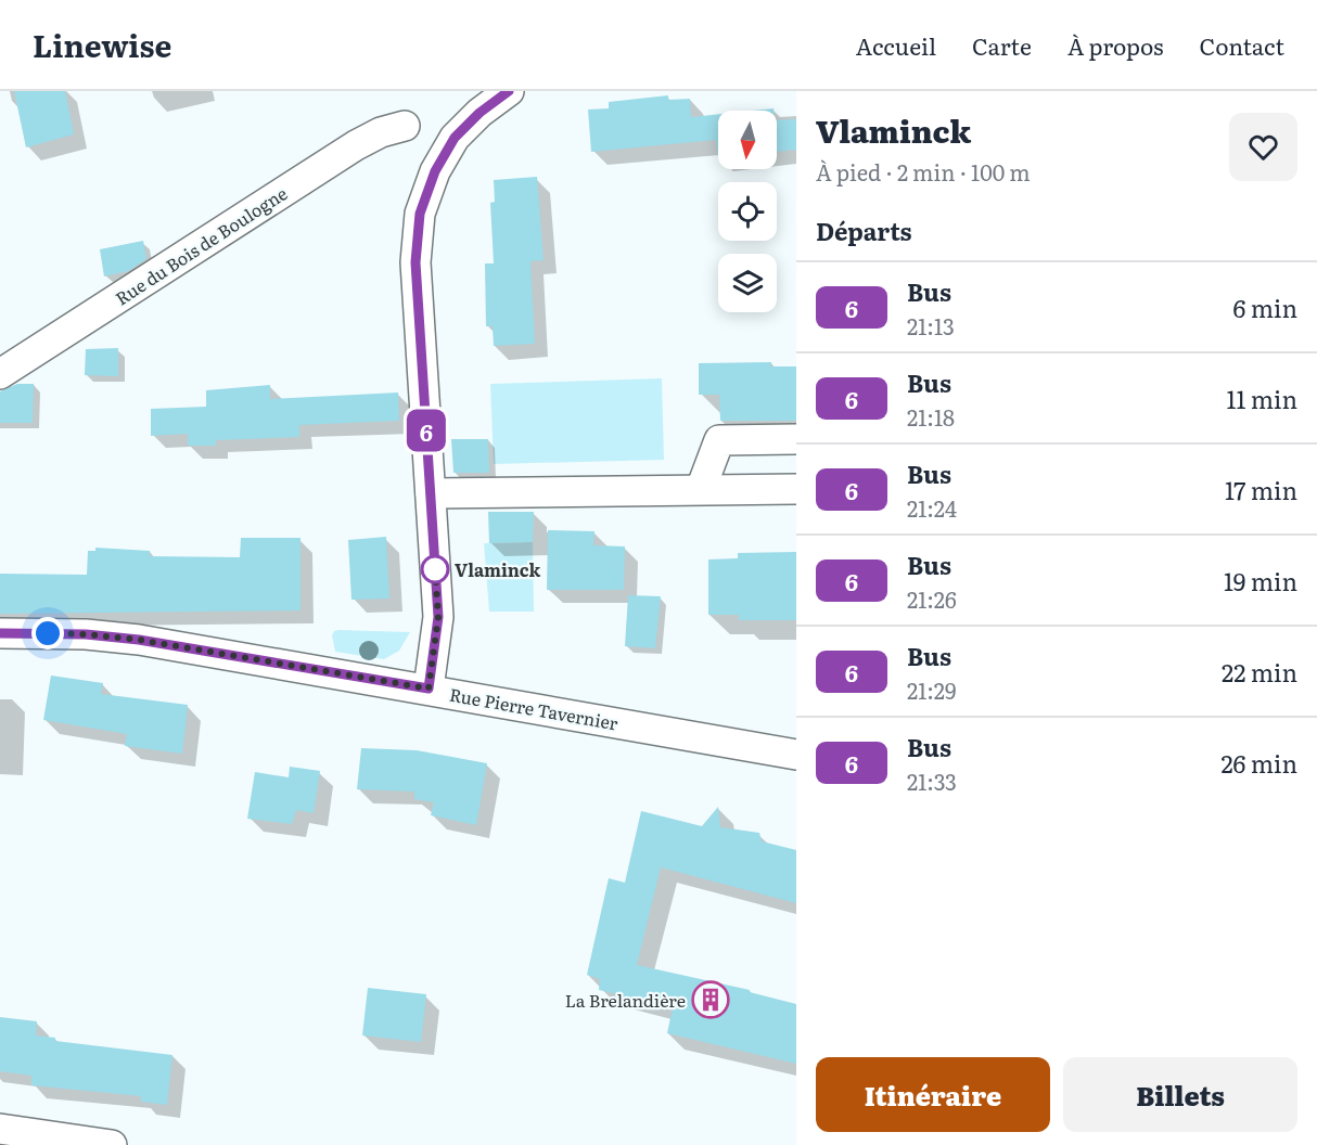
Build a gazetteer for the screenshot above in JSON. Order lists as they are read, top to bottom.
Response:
{
  "streets": {
    "street": ["Rue du Bois de Boulogne", "Rue Pierre Tavernier"]
  },
  "places": {
    "other": ["Vlaminck"],
    "building": ["La Brelandière"]
  },
  "lines": ["bus line 6"],
  "north": "bottom",
  "page": {
    "header": "Linewise",
    "nav": [
      "Accueil",
      "Carte",
      "À propos",
      "Contact"
    ],
    "on_map": "6",
    "heading": [
      ["Vlaminck", "À pied · 2 min · 100 m"],
      "Départs"
    ],
    "list": [
      {
        "mark": "6",
        "name": "Bus",
        "note": "21:13",
        "value": "6 min"
      },
      {
        "mark": "6",
        "name": "Bus",
        "note": "21:18",
        "value": "11 min"
      },
      {
        "mark": "6",
        "name": "Bus",
        "note": "21:24",
        "value": "17 min"
      },
      {
        "mark": "6",
        "name": "Bus",
        "note": "21:26",
        "value": "19 min"
      },
      {
        "mark": "6",
        "name": "Bus",
        "note": "21:29",
        "value": "22 min"
      },
      {
        "mark": "6",
        "name": "Bus",
        "note": "21:33",
        "value": "26 min"
      }
    ],
    "buttons": ["Itinéraire", "Billets"]
  }
}
